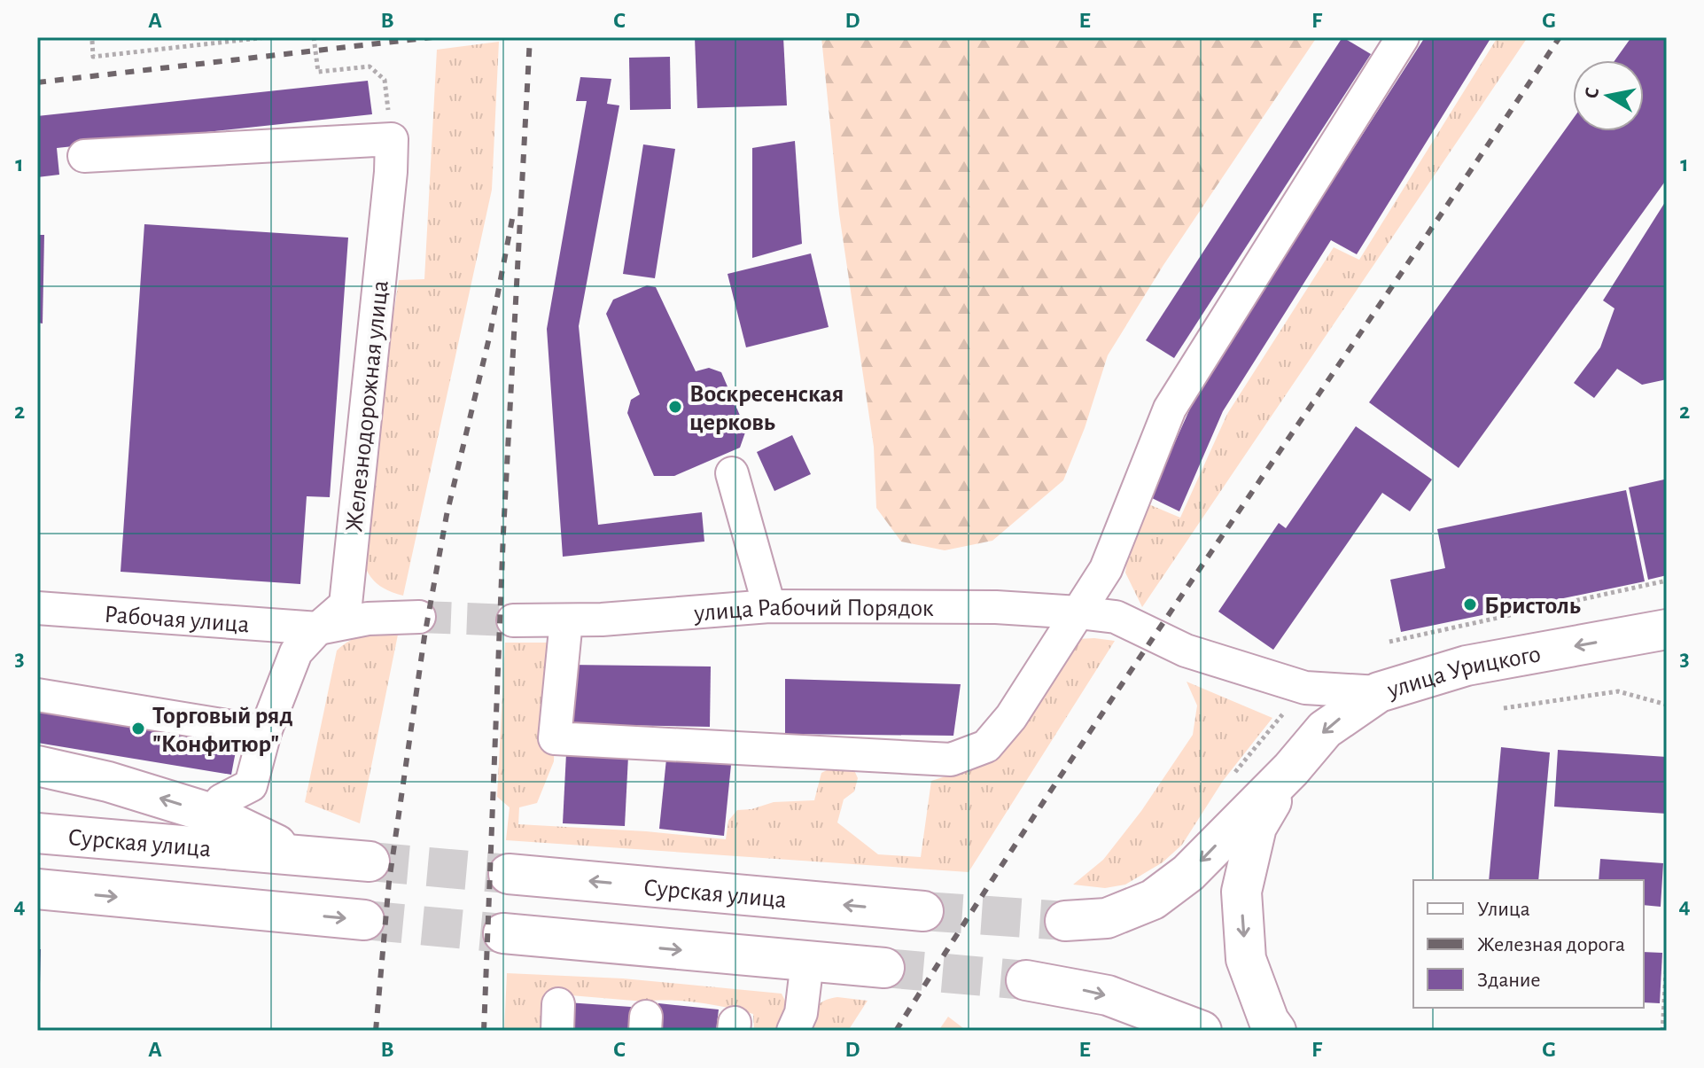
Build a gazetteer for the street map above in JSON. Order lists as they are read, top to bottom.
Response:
{
  "streets": {
    "main road": ["улица Урицкого", "Сурская улица"],
    "street": ["Железнодорожная улица", "улица Рабочий Порядок", "Рабочая улица"]
  },
  "crossings": [
    ["Железнодорожная улица", "Рабочая улица"],
    ["улица Рабочий Порядок", "улица Урицкого"]
  ],
  "one_way": ["улица Урицкого"],
  "places": ["Воскресенская церковь", "Бристоль", "Торговый ряд \"Конфитюр\""],
  "legend": ["Улица", "Железная дорога", "Здание"],
  "north": "left",
  "grid": {
    "columns": [
      "A",
      "B",
      "C",
      "D",
      "E",
      "F",
      "G"
    ],
    "rows": [
      "1",
      "2",
      "3",
      "4"
    ]
  }
}
